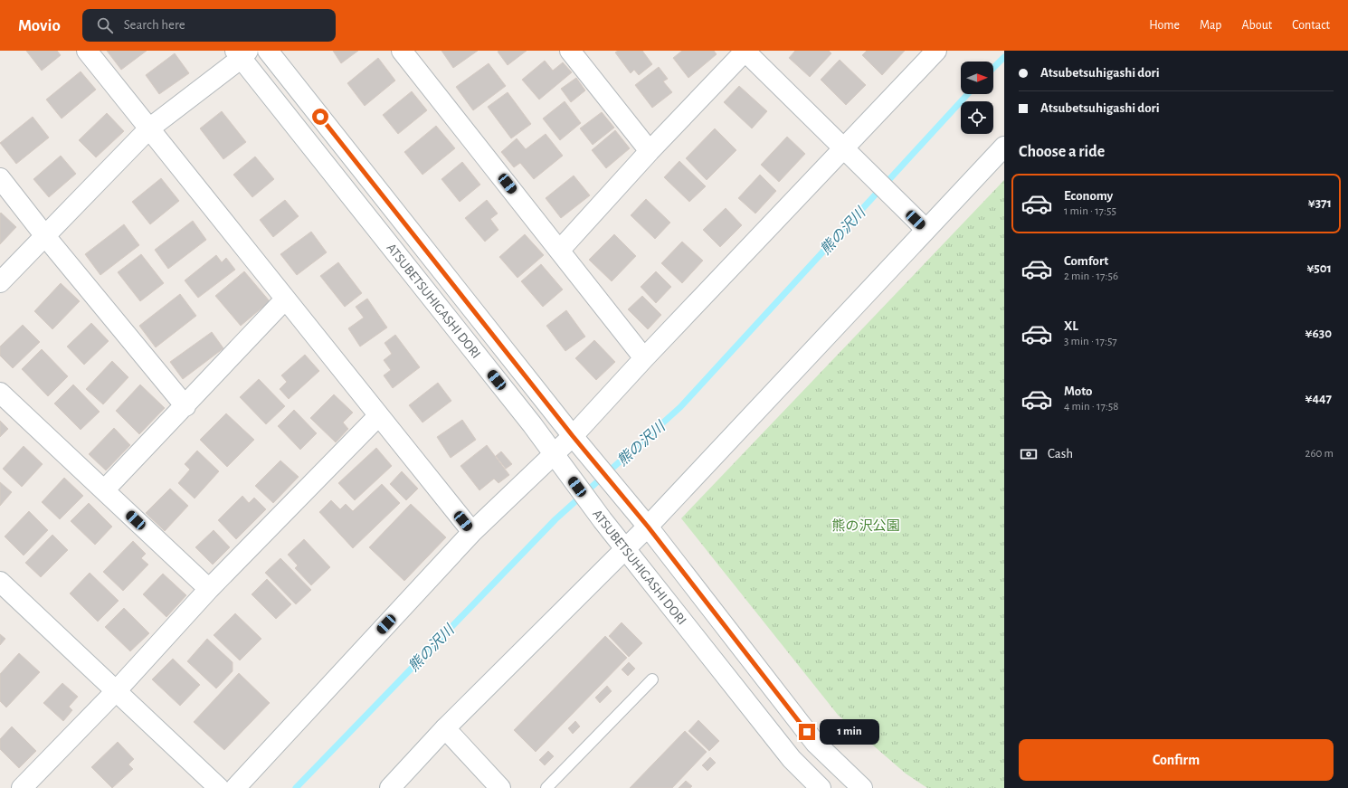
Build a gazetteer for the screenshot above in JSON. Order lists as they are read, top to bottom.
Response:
{
  "streets": {
    "street": ["ATSUBETSUHIGASHI DORI"]
  },
  "water": ["熊の沢川"],
  "parks": ["熊の沢公園"],
  "north": "right",
  "page": {
    "header": "Movio",
    "search": "Search here",
    "nav": [
      "Home",
      "Map",
      "About",
      "Contact"
    ],
    "banner": ["Atsubetsuhigashi dori", "Atsubetsuhigashi dori"],
    "heading": "Choose a ride",
    "list": [
      {
        "name": "Economy",
        "note": "1 min · 17:55",
        "value": "¥371"
      },
      {
        "name": "Comfort",
        "note": "2 min · 17:56",
        "value": "¥501"
      },
      {
        "name": "XL",
        "note": "3 min · 17:57",
        "value": "¥630"
      },
      {
        "name": "Moto",
        "note": "4 min · 17:58",
        "value": "¥447"
      }
    ],
    "pay": ["Cash", "260 m"],
    "bubble": "1 min",
    "buttons": "Confirm"
  }
}
